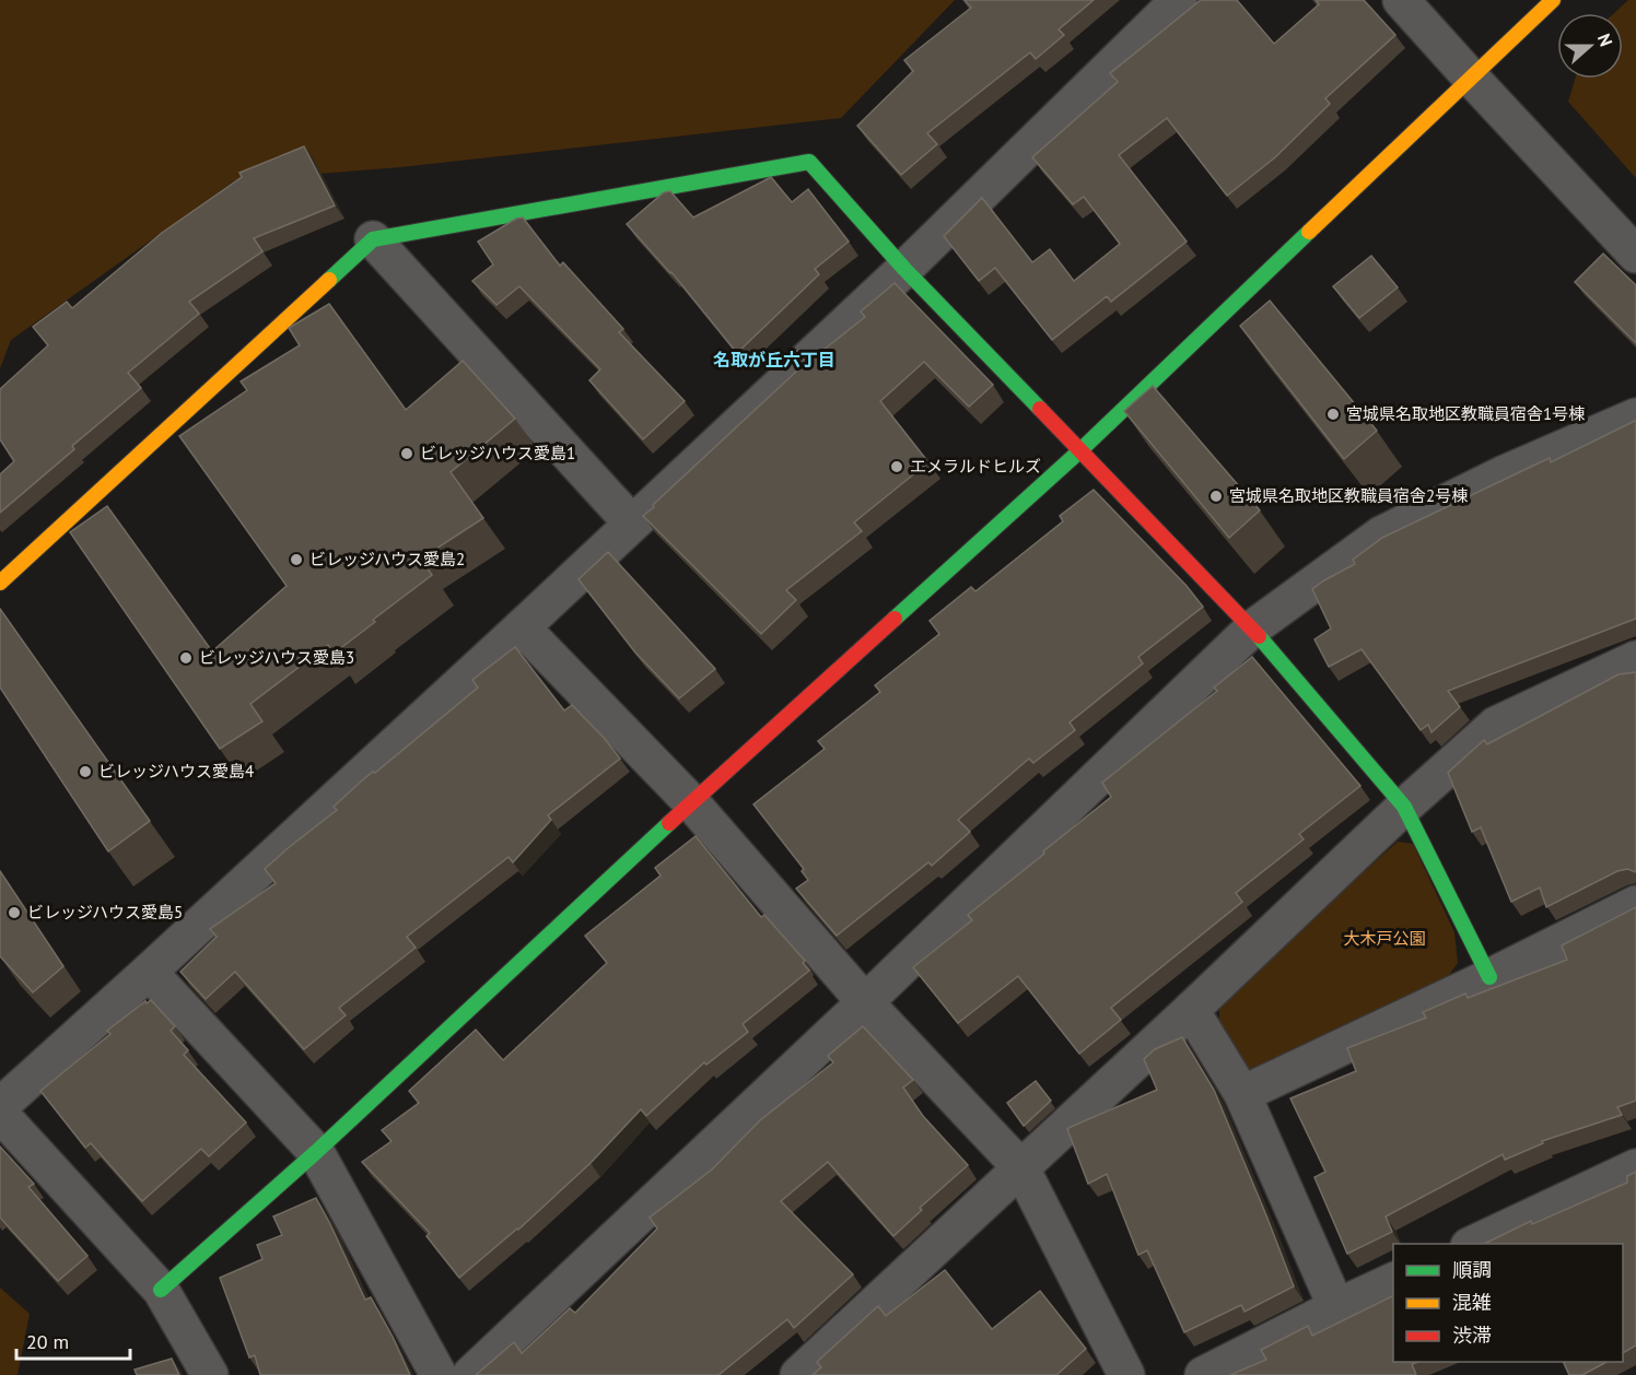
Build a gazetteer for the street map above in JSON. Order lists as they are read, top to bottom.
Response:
{
  "districts": ["名取が丘六丁目"],
  "parks": ["大木戸公園"],
  "places": [
    "宮城県名取地区教職員宿舎1号棟",
    "ビレッジハウス愛島1",
    "エメラルドヒルズ",
    "宮城県名取地区教職員宿舎2号棟",
    "ビレッジハウス愛島2",
    "ビレッジハウス愛島3",
    "ビレッジハウス愛島4",
    "ビレッジハウス愛島5"
  ],
  "legend": ["順調", "混雑", "渋滞"],
  "scale_bar": "20 m",
  "north": "right"
}
